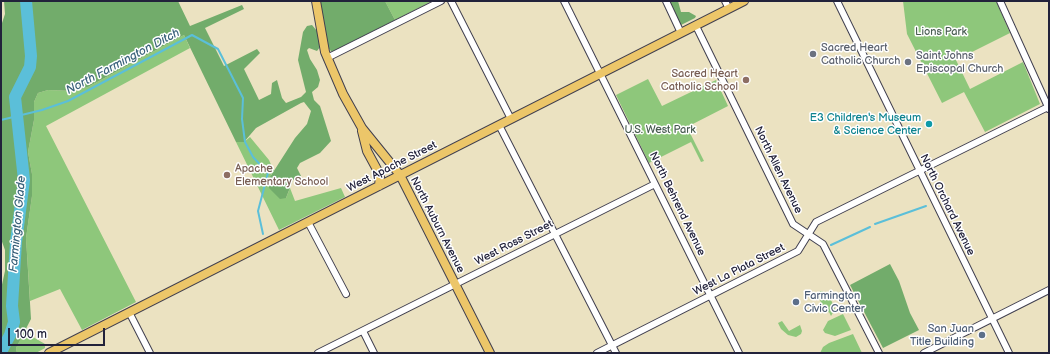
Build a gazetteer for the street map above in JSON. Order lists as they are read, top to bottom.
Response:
{
  "streets": {
    "main road": ["West Apache Street", "North Auburn Avenue"],
    "street": [
      "North Allen Avenue",
      "North Behrend Avenue",
      "North Orchard Avenue",
      "West Ross Street",
      "West La Plata Street"
    ]
  },
  "crossings": [
    ["West Apache Street", "North Allen Avenue"],
    ["West Apache Street", "North Behrend Avenue"],
    ["West Apache Street", "North Auburn Avenue"],
    ["North Allen Avenue", "West La Plata Street"],
    ["North Behrend Avenue", "West Ross Street"],
    ["North Behrend Avenue", "West La Plata Street"],
    ["North Orchard Avenue", "West La Plata Street"],
    ["North Auburn Avenue", "West Ross Street"]
  ],
  "water": ["North Farmington Ditch", "Farmington Glade"],
  "parks": ["Lions Park", "U.S. West Park"],
  "places": [
    "Sacred Heart Catholic Church",
    "Saint Johns Episcopal Church",
    "Sacred Heart Catholic School",
    "E3 Children's Museum & Science Center",
    "Apache Elementary School",
    "Farmington Civic Center",
    "San Juan Title Building"
  ],
  "scale_bar": "100 m"
}
